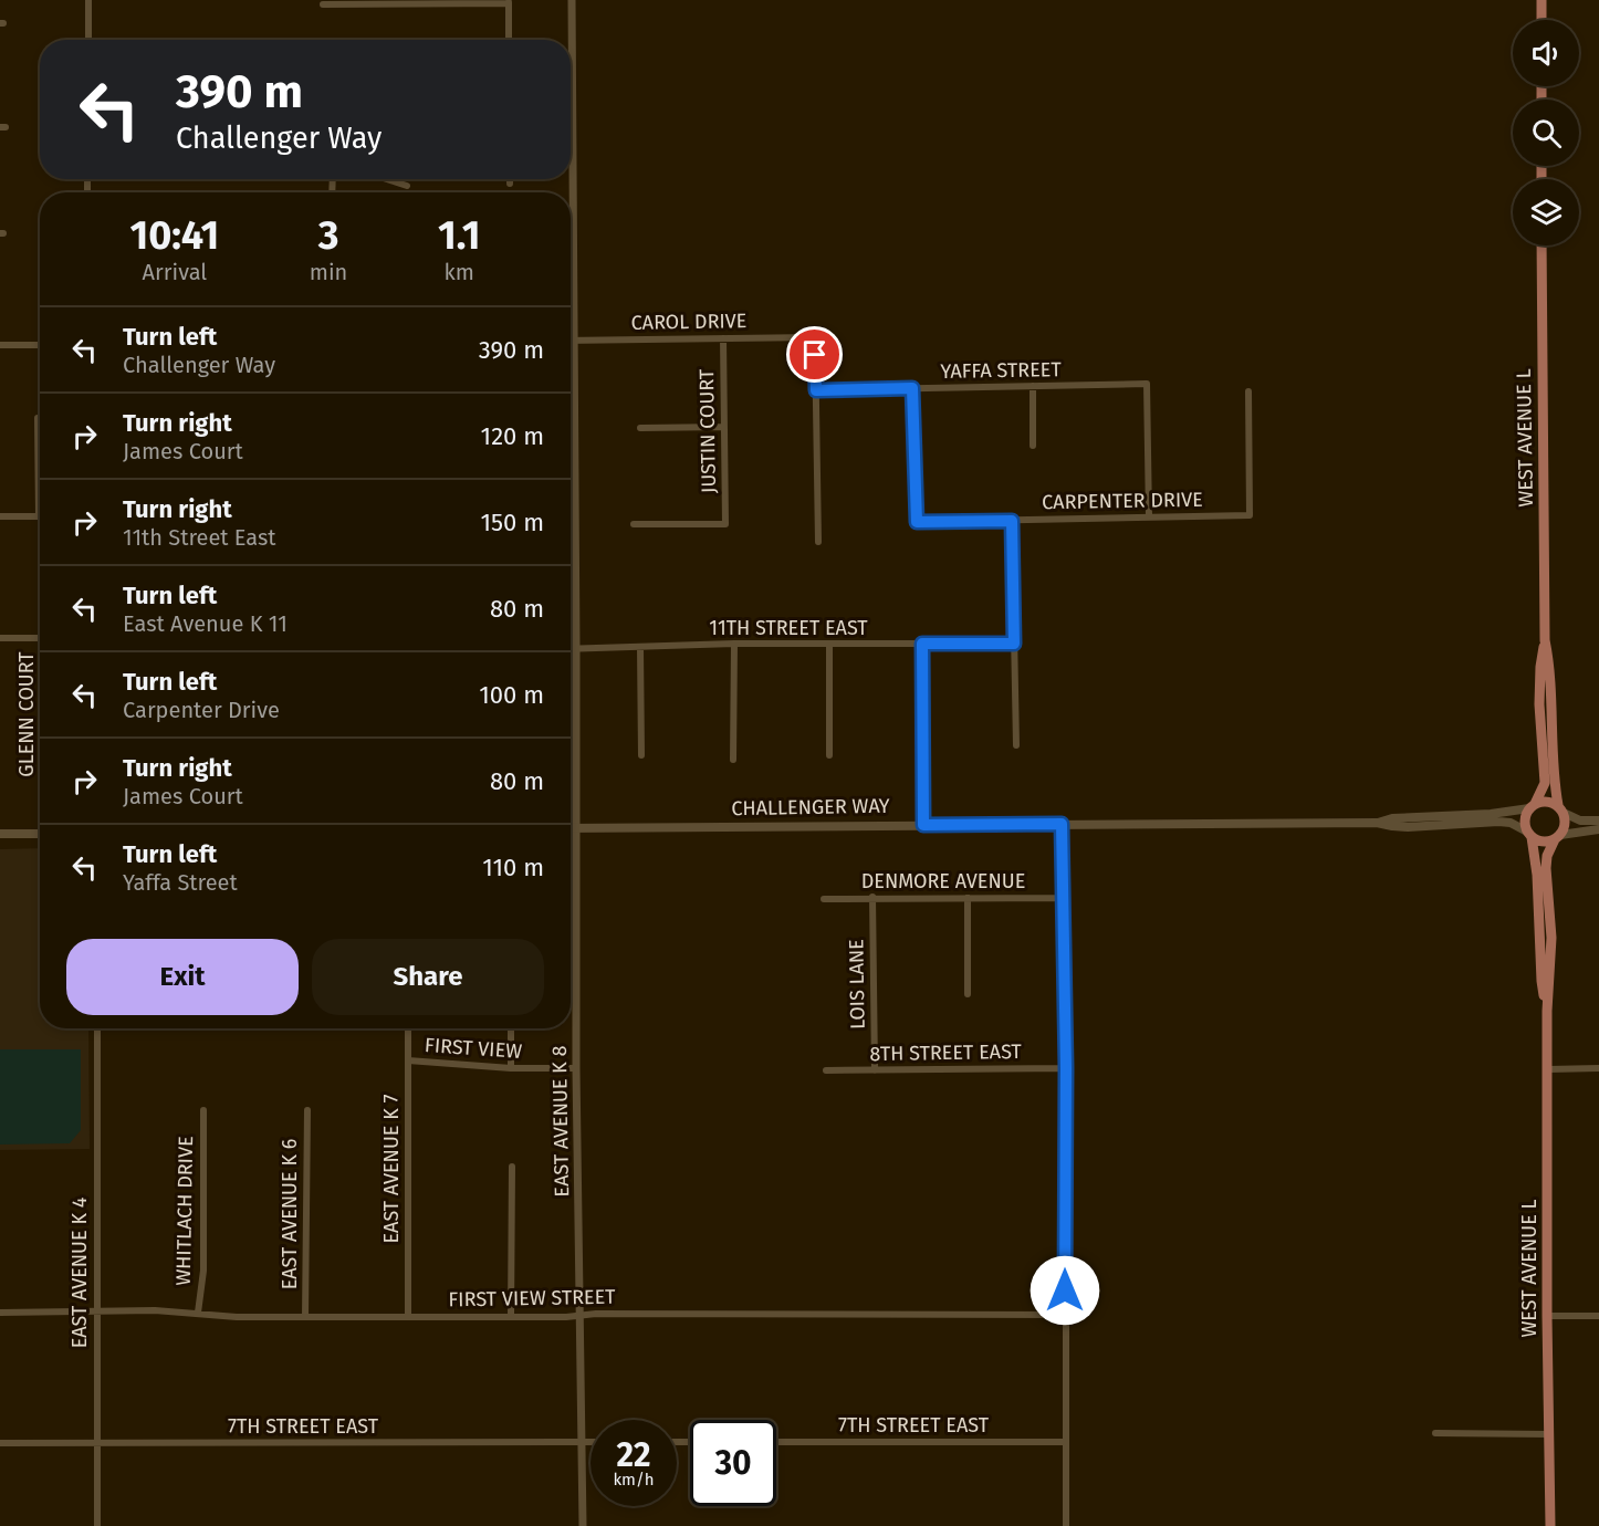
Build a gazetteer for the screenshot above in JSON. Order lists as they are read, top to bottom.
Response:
{
  "streets": {
    "main road": ["WEST AVENUE L", "CHALLENGER WAY"],
    "street": [
      "CAROL DRIVE",
      "YAFFA STREET",
      "JUSTIN COURT",
      "CARPENTER DRIVE",
      "11TH STREET EAST",
      "DENMORE AVENUE",
      "LOIS LANE",
      "FIRST VIEW",
      "8TH STREET EAST",
      "EAST AVENUE K 8",
      "EAST AVENUE K 7",
      "WHITLACH DRIVE",
      "EAST AVENUE K 6",
      "EAST AVENUE K 4",
      "FIRST VIEW STREET",
      "7TH STREET EAST"
    ]
  },
  "crossings": [
    ["CAROL DRIVE", "YAFFA STREET"],
    ["CAROL DRIVE", "JUSTIN COURT"],
    ["CAROL DRIVE", "EAST AVENUE K 8"],
    ["YAFFA STREET", "CARPENTER DRIVE"],
    ["WEST AVENUE L", "CHALLENGER WAY"],
    ["11TH STREET EAST", "EAST AVENUE K 8"],
    ["CHALLENGER WAY", "EAST AVENUE K 8"],
    ["DENMORE AVENUE", "LOIS LANE"],
    ["LOIS LANE", "8TH STREET EAST"],
    ["FIRST VIEW", "EAST AVENUE K 8"],
    ["FIRST VIEW", "EAST AVENUE K 7"],
    ["EAST AVENUE K 8", "FIRST VIEW STREET"],
    ["EAST AVENUE K 8", "7TH STREET EAST"],
    ["EAST AVENUE K 7", "FIRST VIEW STREET"],
    ["WHITLACH DRIVE", "FIRST VIEW STREET"],
    ["EAST AVENUE K 6", "FIRST VIEW STREET"],
    ["EAST AVENUE K 4", "FIRST VIEW STREET"],
    ["EAST AVENUE K 4", "7TH STREET EAST"]
  ],
  "page": {
    "turn": ["390 m", "Challenger Way"],
    "eta": [
      "10:41",
      "Arrival",
      "3",
      "min",
      "1.1",
      "km"
    ],
    "list": [
      {
        "name": "Turn left",
        "note": "Challenger Way",
        "value": "390 m"
      },
      {
        "name": "Turn right",
        "note": "James Court",
        "value": "120 m"
      },
      {
        "name": "Turn right",
        "note": "11th Street East",
        "value": "150 m"
      },
      {
        "name": "Turn left",
        "note": "East Avenue K 11",
        "value": "80 m"
      },
      {
        "name": "Turn left",
        "note": "Carpenter Drive",
        "value": "100 m"
      },
      {
        "name": "Turn right",
        "note": "James Court",
        "value": "80 m"
      },
      {
        "name": "Turn left",
        "note": "Yaffa Street",
        "value": "110 m"
      }
    ],
    "buttons": ["Exit", "Share"],
    "speed": "22 km/h",
    "limit": "30"
  }
}
